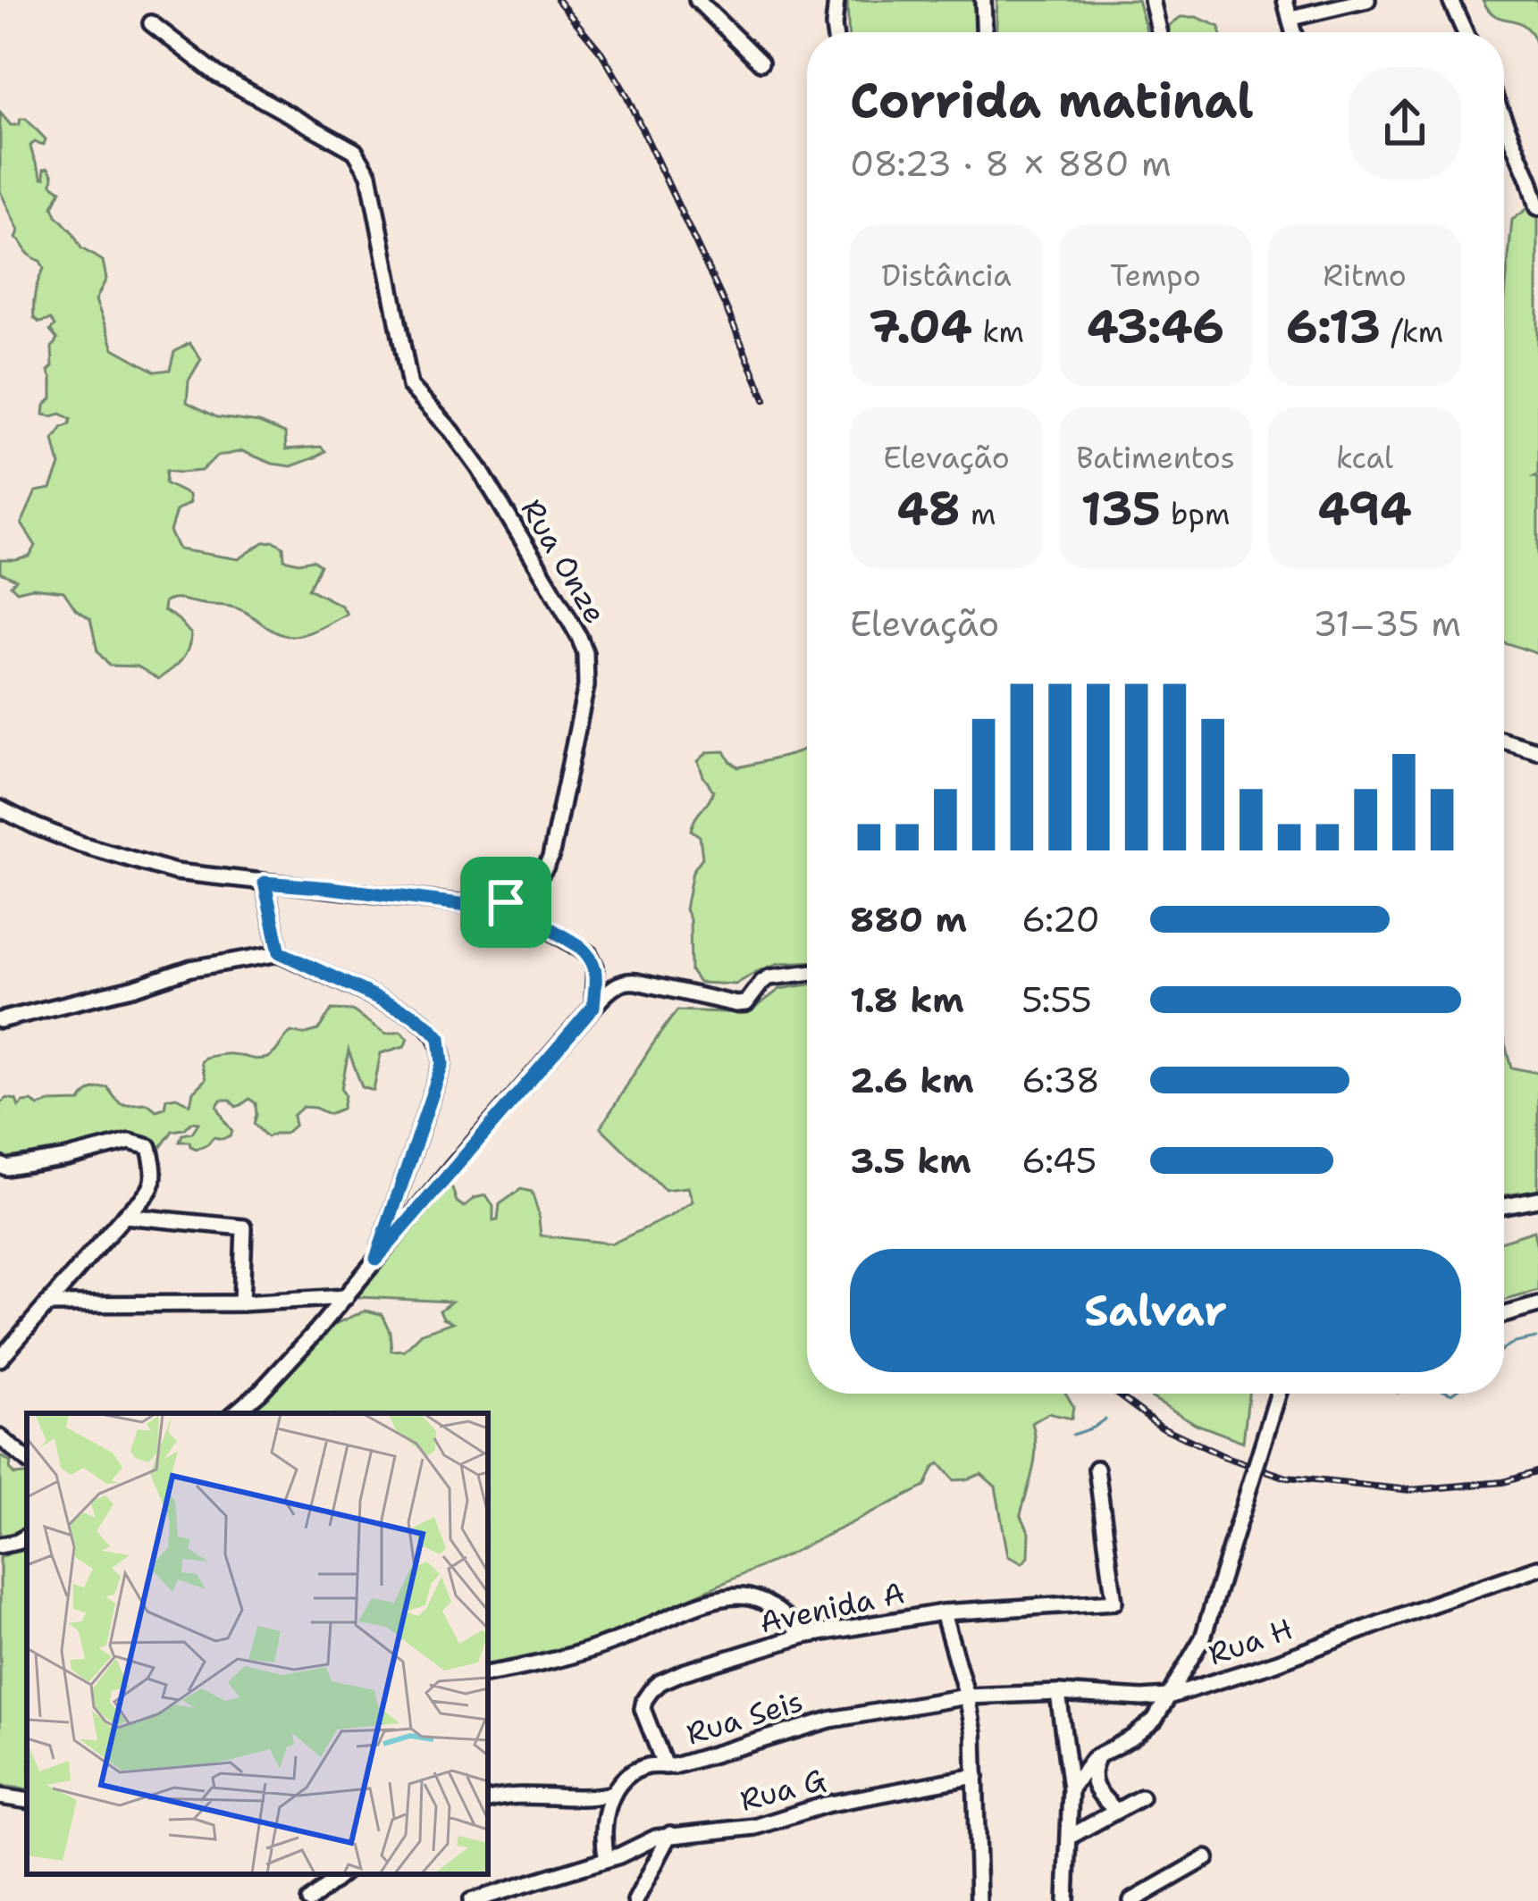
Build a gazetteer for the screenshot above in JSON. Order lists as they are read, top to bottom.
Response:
{
  "streets": {
    "street": [
      "Rua Onze",
      "Avenida A",
      "Rua H",
      "Rua Seis",
      "Rua G"
    ]
  },
  "crossings": [
    ["Avenida A", "Rua Seis"],
    ["Rua H", "Rua Seis"]
  ],
  "page": {
    "heading": ["Corrida matinal", "08:23 · 8 × 880 m"],
    "stats": [
      ["Distância", "7.04 km"],
      ["Tempo", "43:46"],
      ["Ritmo", "6:13 /km"],
      ["Elevação", "48 m"],
      ["Batimentos", "135 bpm"],
      ["kcal", "494"]
    ],
    "chart": ["Elevação", "31–35 m"],
    "list": [
      {
        "name": "880 m",
        "note": "6:20"
      },
      {
        "name": "1.8 km",
        "note": "5:55"
      },
      {
        "name": "2.6 km",
        "note": "6:38"
      },
      {
        "name": "3.5 km",
        "note": "6:45"
      }
    ],
    "buttons": "Salvar"
  }
}
